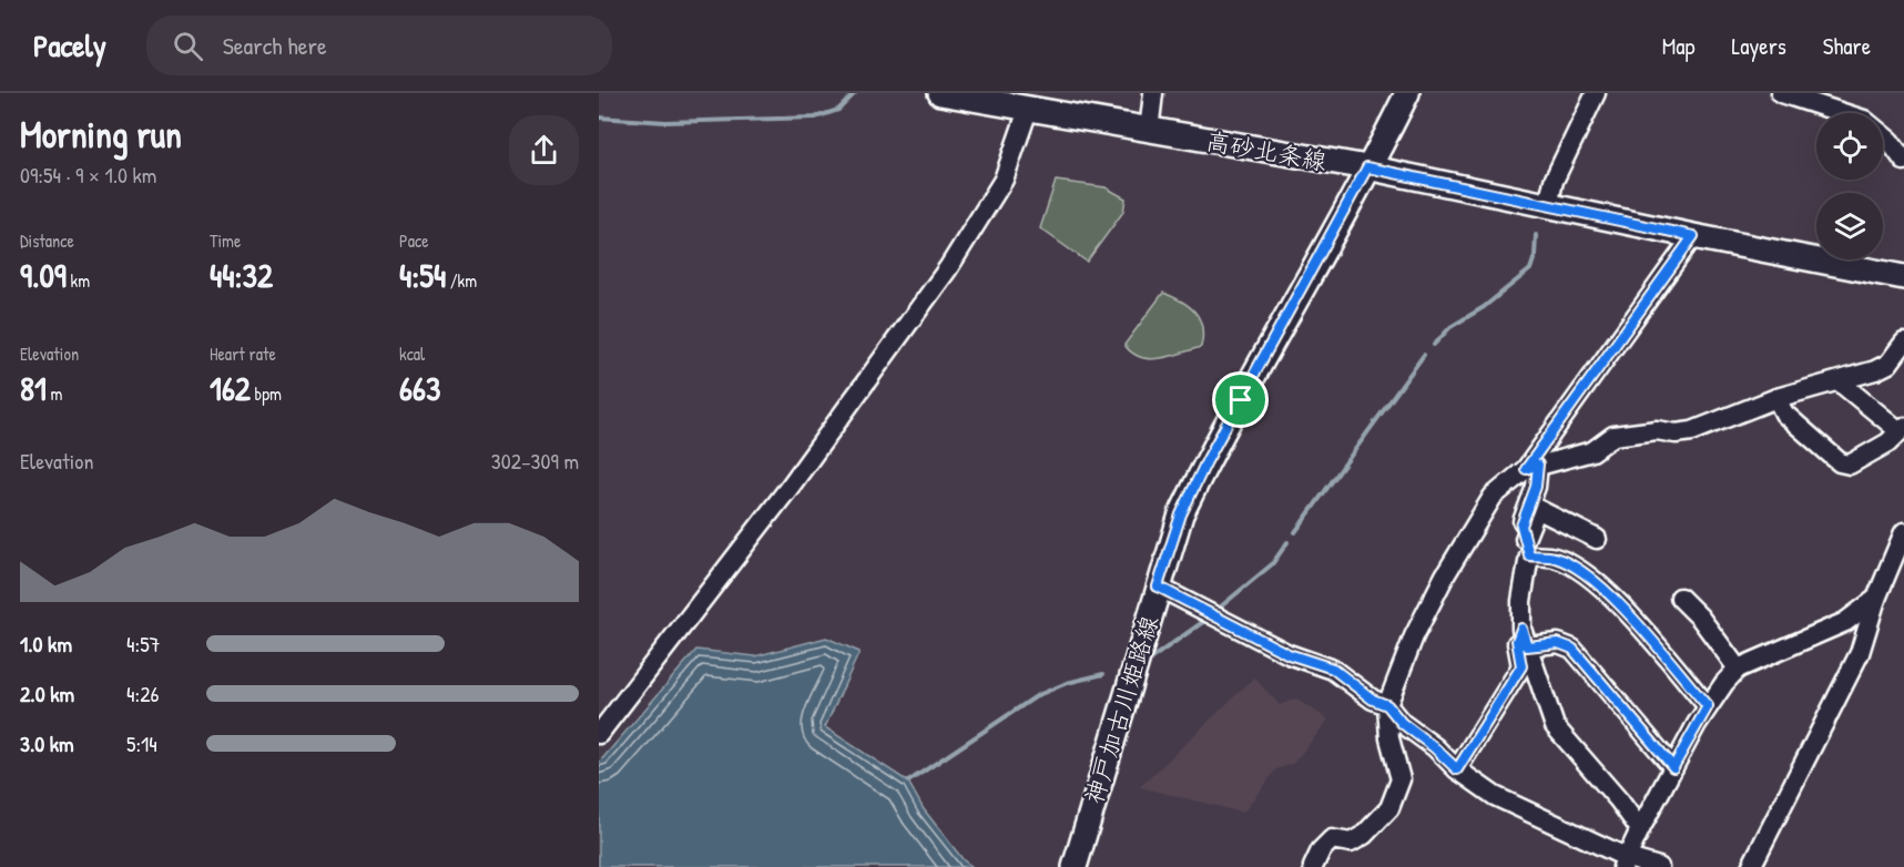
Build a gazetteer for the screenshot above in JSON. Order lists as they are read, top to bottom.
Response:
{
  "streets": {
    "main road": ["高砂北条線", "神戸加古川姫路線"]
  },
  "crossings": [
    ["高砂北条線", "神戸加古川姫路線"]
  ],
  "page": {
    "header": "Pacely",
    "search": "Search here",
    "nav": ["Map", "Layers", "Share"],
    "heading": ["Morning run", "09:54 · 9 × 1.0 km"],
    "stats": [
      ["Distance", "9.09 km"],
      ["Time", "44:32"],
      ["Pace", "4:54 /km"],
      ["Elevation", "81 m"],
      ["Heart rate", "162 bpm"],
      ["kcal", "663"]
    ],
    "chart": ["Elevation", "302–309 m"],
    "list": [
      {
        "name": "1.0 km",
        "note": "4:57"
      },
      {
        "name": "2.0 km",
        "note": "4:26"
      },
      {
        "name": "3.0 km",
        "note": "5:14"
      }
    ]
  }
}
